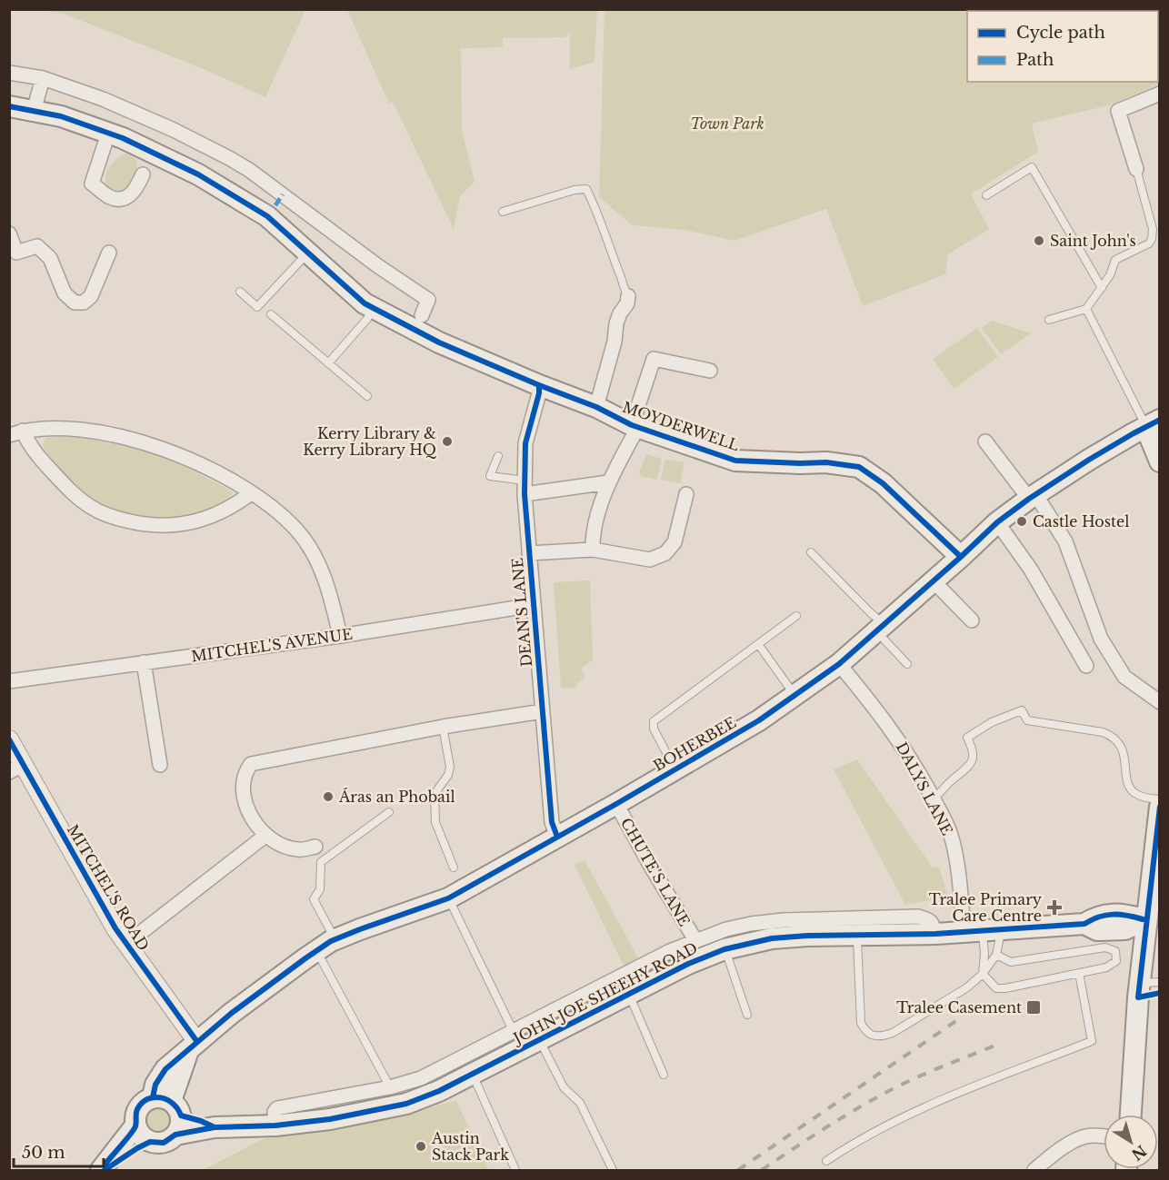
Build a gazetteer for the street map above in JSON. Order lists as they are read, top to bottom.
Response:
{
  "streets": {
    "main road": ["MOYDERWELL", "BOHERBEE", "JOHN JOE SHEEHY ROAD"],
    "street": [
      "DEAN'S LANE",
      "MITCHEL'S AVENUE",
      "DALYS LANE",
      "CHUTE'S LANE",
      "MITCHEL'S ROAD"
    ]
  },
  "crossings": [
    ["MOYDERWELL", "DEAN'S LANE"],
    ["MOYDERWELL", "BOHERBEE"],
    ["DEAN'S LANE", "MITCHEL'S AVENUE"],
    ["DEAN'S LANE", "BOHERBEE"],
    ["BOHERBEE", "DALYS LANE"],
    ["BOHERBEE", "CHUTE'S LANE"],
    ["BOHERBEE", "MITCHEL'S ROAD"],
    ["BOHERBEE", "JOHN JOE SHEEHY ROAD"],
    ["DALYS LANE", "JOHN JOE SHEEHY ROAD"]
  ],
  "parks": ["Town Park"],
  "places": {
    "other": [
      "Saint John's",
      "Kerry Library & Kerry Library HQ",
      "Castle Hostel",
      "Áras an Phobail",
      "Austin Stack Park"
    ],
    "health": ["Tralee Primary Care Centre"],
    "transit": ["Tralee Casement"]
  },
  "legend": ["Cycle path", "Path"],
  "scale_bar": "50 m",
  "north": "bottom right"
}
